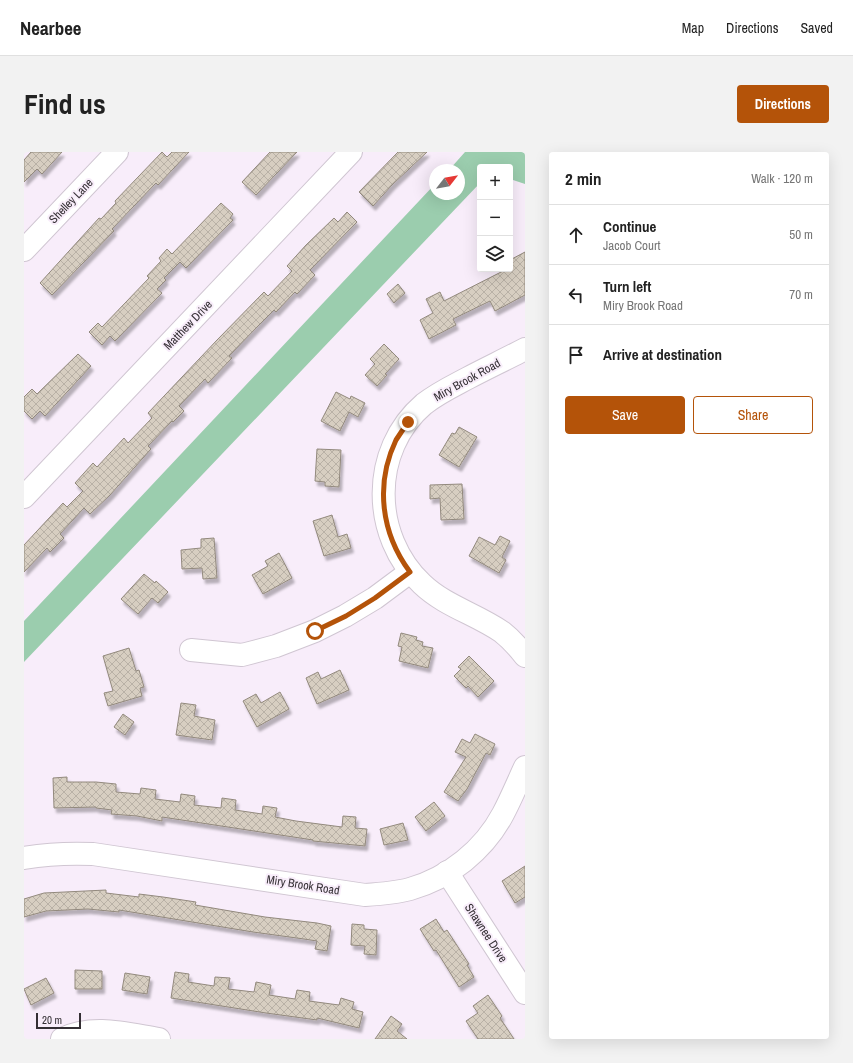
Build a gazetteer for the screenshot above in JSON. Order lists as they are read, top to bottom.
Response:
{
  "streets": {
    "street": [
      "Shelley Lane",
      "Matthew Drive",
      "Miry Brook Road",
      "Shawnee Drive"
    ]
  },
  "crossings": [
    ["Miry Brook Road", "Shawnee Drive"]
  ],
  "scale_bar": "20 m",
  "north": "top right",
  "page": {
    "header": "Nearbee",
    "nav": ["Map", "Directions", "Saved"],
    "title": "Find us",
    "buttons": [
      "Directions",
      ["Save", "Share"]
    ],
    "heading": ["2 min", "Walk · 120 m"],
    "map_buttons": ["+", "−"],
    "list": [
      ["Continue", "Jacob Court", "50 m"],
      ["Turn left", "Miry Brook Road", "70 m"],
      "Arrive at destination"
    ],
    "scale": "20 m"
  }
}
